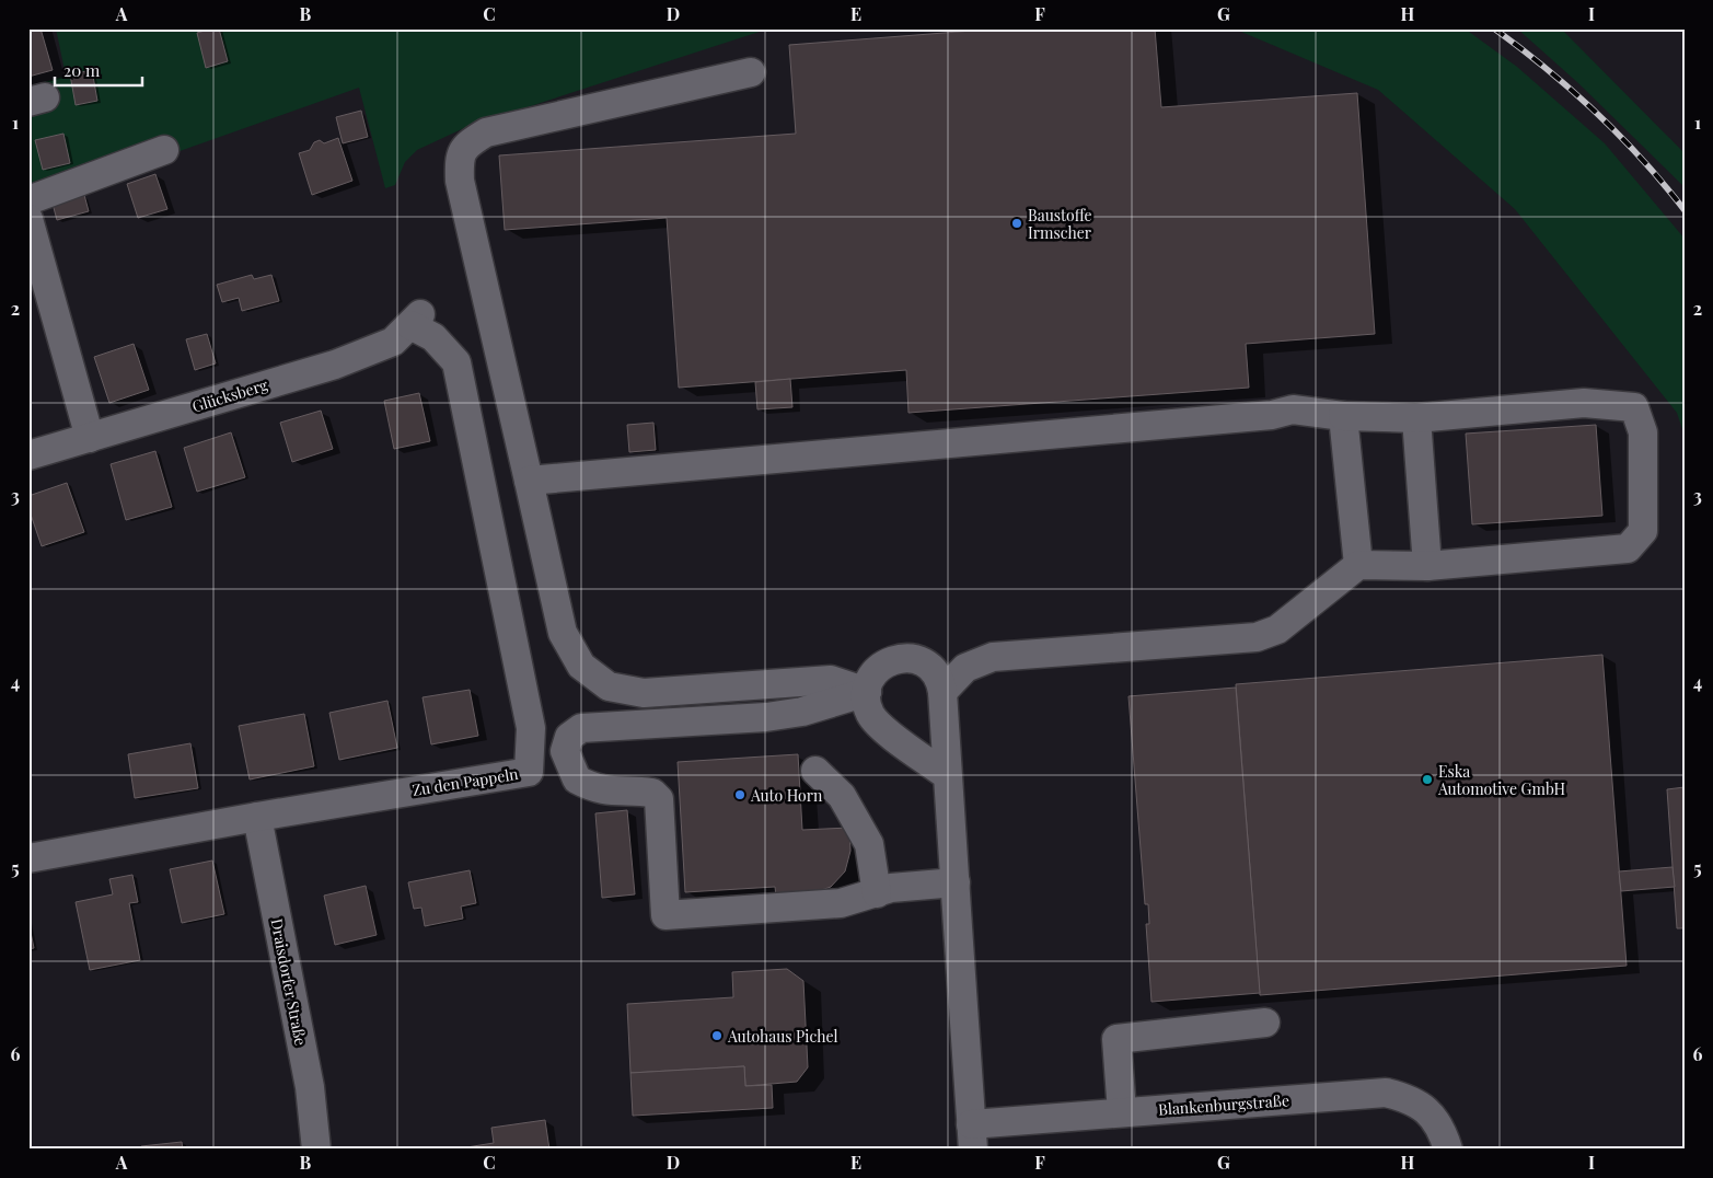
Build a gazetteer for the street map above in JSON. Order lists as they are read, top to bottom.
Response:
{
  "streets": {
    "street": [
      "Glücksberg",
      "Zu den Pappeln",
      "Draisdorfer Straße",
      "Blankenburgstraße"
    ]
  },
  "crossings": [
    ["Glücksberg", "Zu den Pappeln"],
    ["Zu den Pappeln", "Draisdorfer Straße"]
  ],
  "places": [
    "Baustoffe Irmscher",
    "Eska Automotive GmbH",
    "Auto Horn",
    "Autohaus Pichel"
  ],
  "scale_bar": "20 m",
  "grid": {
    "columns": [
      "A",
      "B",
      "C",
      "D",
      "E",
      "F",
      "G",
      "H",
      "I"
    ],
    "rows": [
      "1",
      "2",
      "3",
      "4",
      "5",
      "6"
    ]
  }
}
